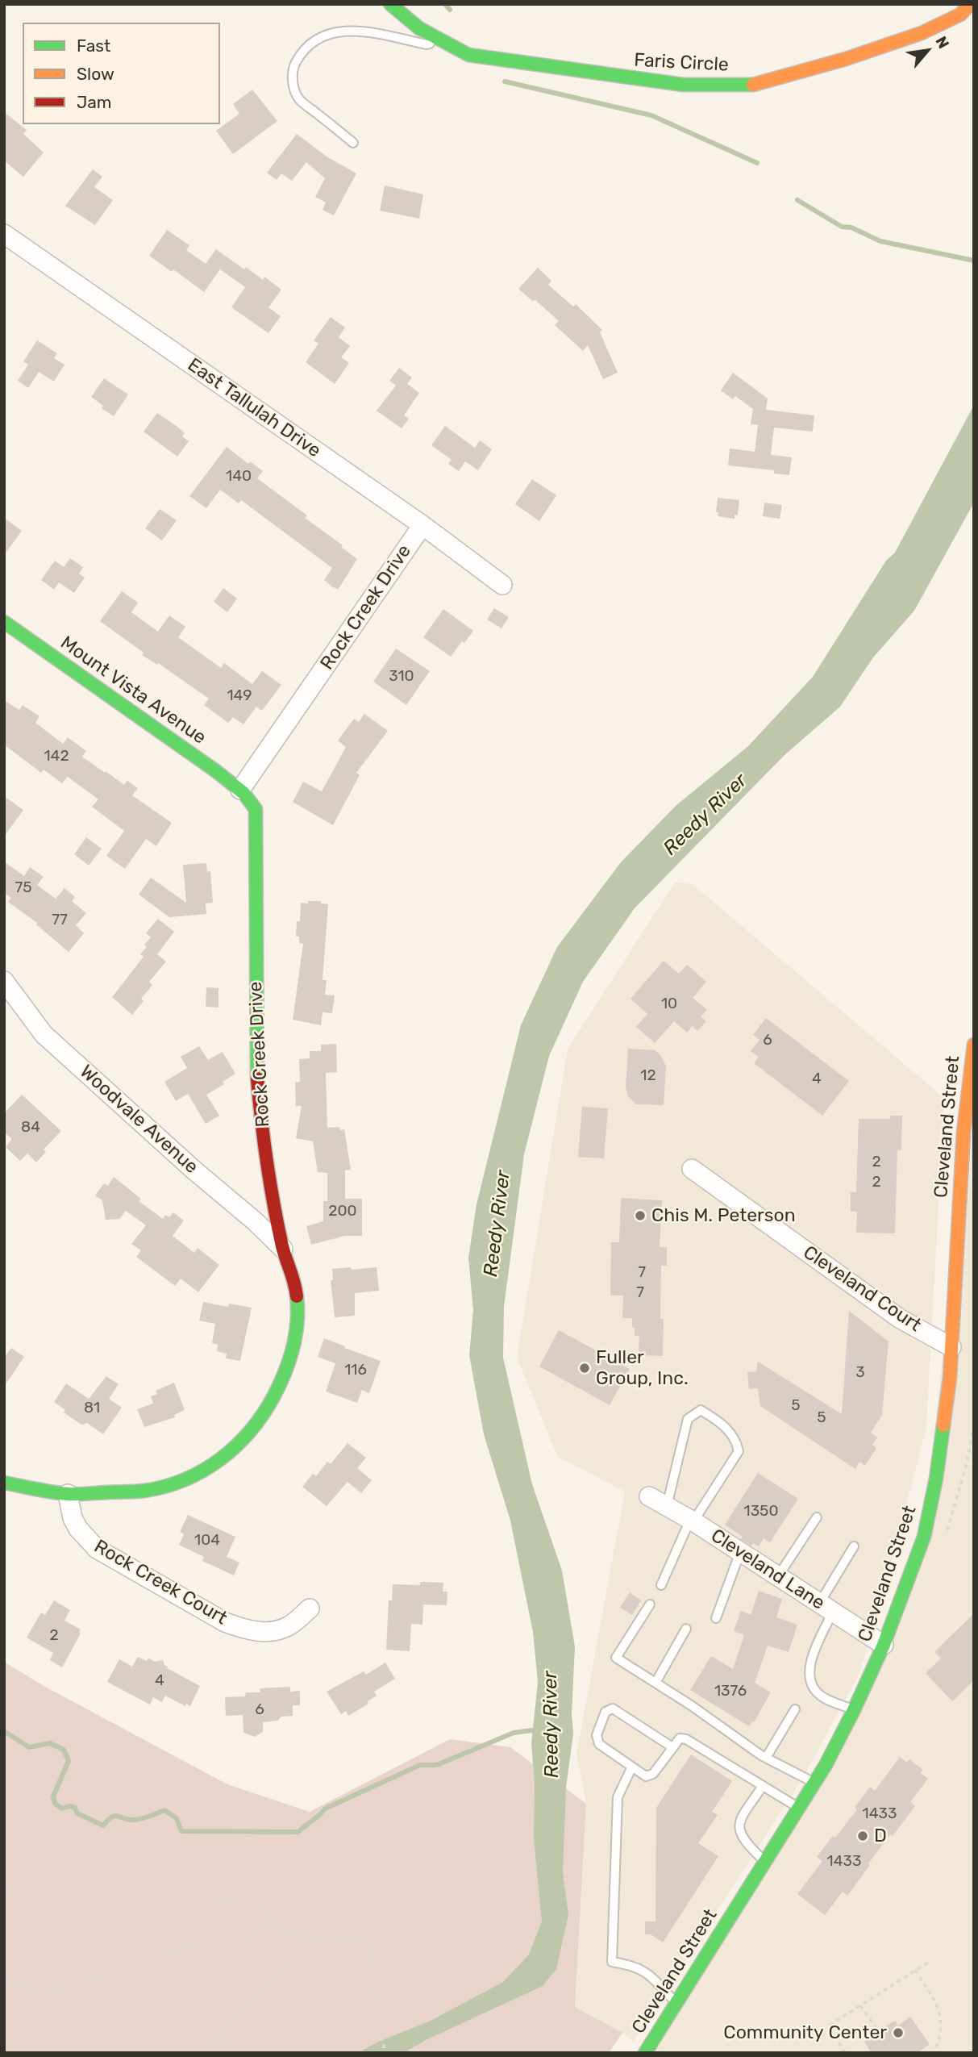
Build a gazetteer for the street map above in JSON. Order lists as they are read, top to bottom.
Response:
{
  "streets": {
    "street": [
      "Faris Circle",
      "East Tallulah Drive",
      "Rock Creek Drive",
      "Mount Vista Avenue",
      "Woodvale Avenue",
      "Cleveland Street",
      "Cleveland Court",
      "Cleveland Lane",
      "Rock Creek Court"
    ]
  },
  "crossings": [
    ["East Tallulah Drive", "Rock Creek Drive"],
    ["Rock Creek Drive", "Mount Vista Avenue"],
    ["Rock Creek Drive", "Woodvale Avenue"],
    ["Rock Creek Drive", "Rock Creek Court"],
    ["Cleveland Street", "Cleveland Court"],
    ["Cleveland Street", "Cleveland Lane"]
  ],
  "water": ["Reedy River"],
  "places": [
    "Chis M. Peterson",
    "Fuller Group, Inc.",
    "D",
    "Community Center"
  ],
  "house_numbers": [
    "140",
    "310",
    "149",
    "142",
    "75",
    "77",
    "10",
    "6",
    "12",
    "4",
    "84",
    "2",
    "2",
    "200",
    "7",
    "7",
    "116",
    "3",
    "5",
    "81",
    "5",
    "1350",
    "104",
    "2",
    "4",
    "1376",
    "6",
    "1433",
    "1433"
  ],
  "legend": ["Fast", "Slow", "Jam"],
  "north": "top right"
}
